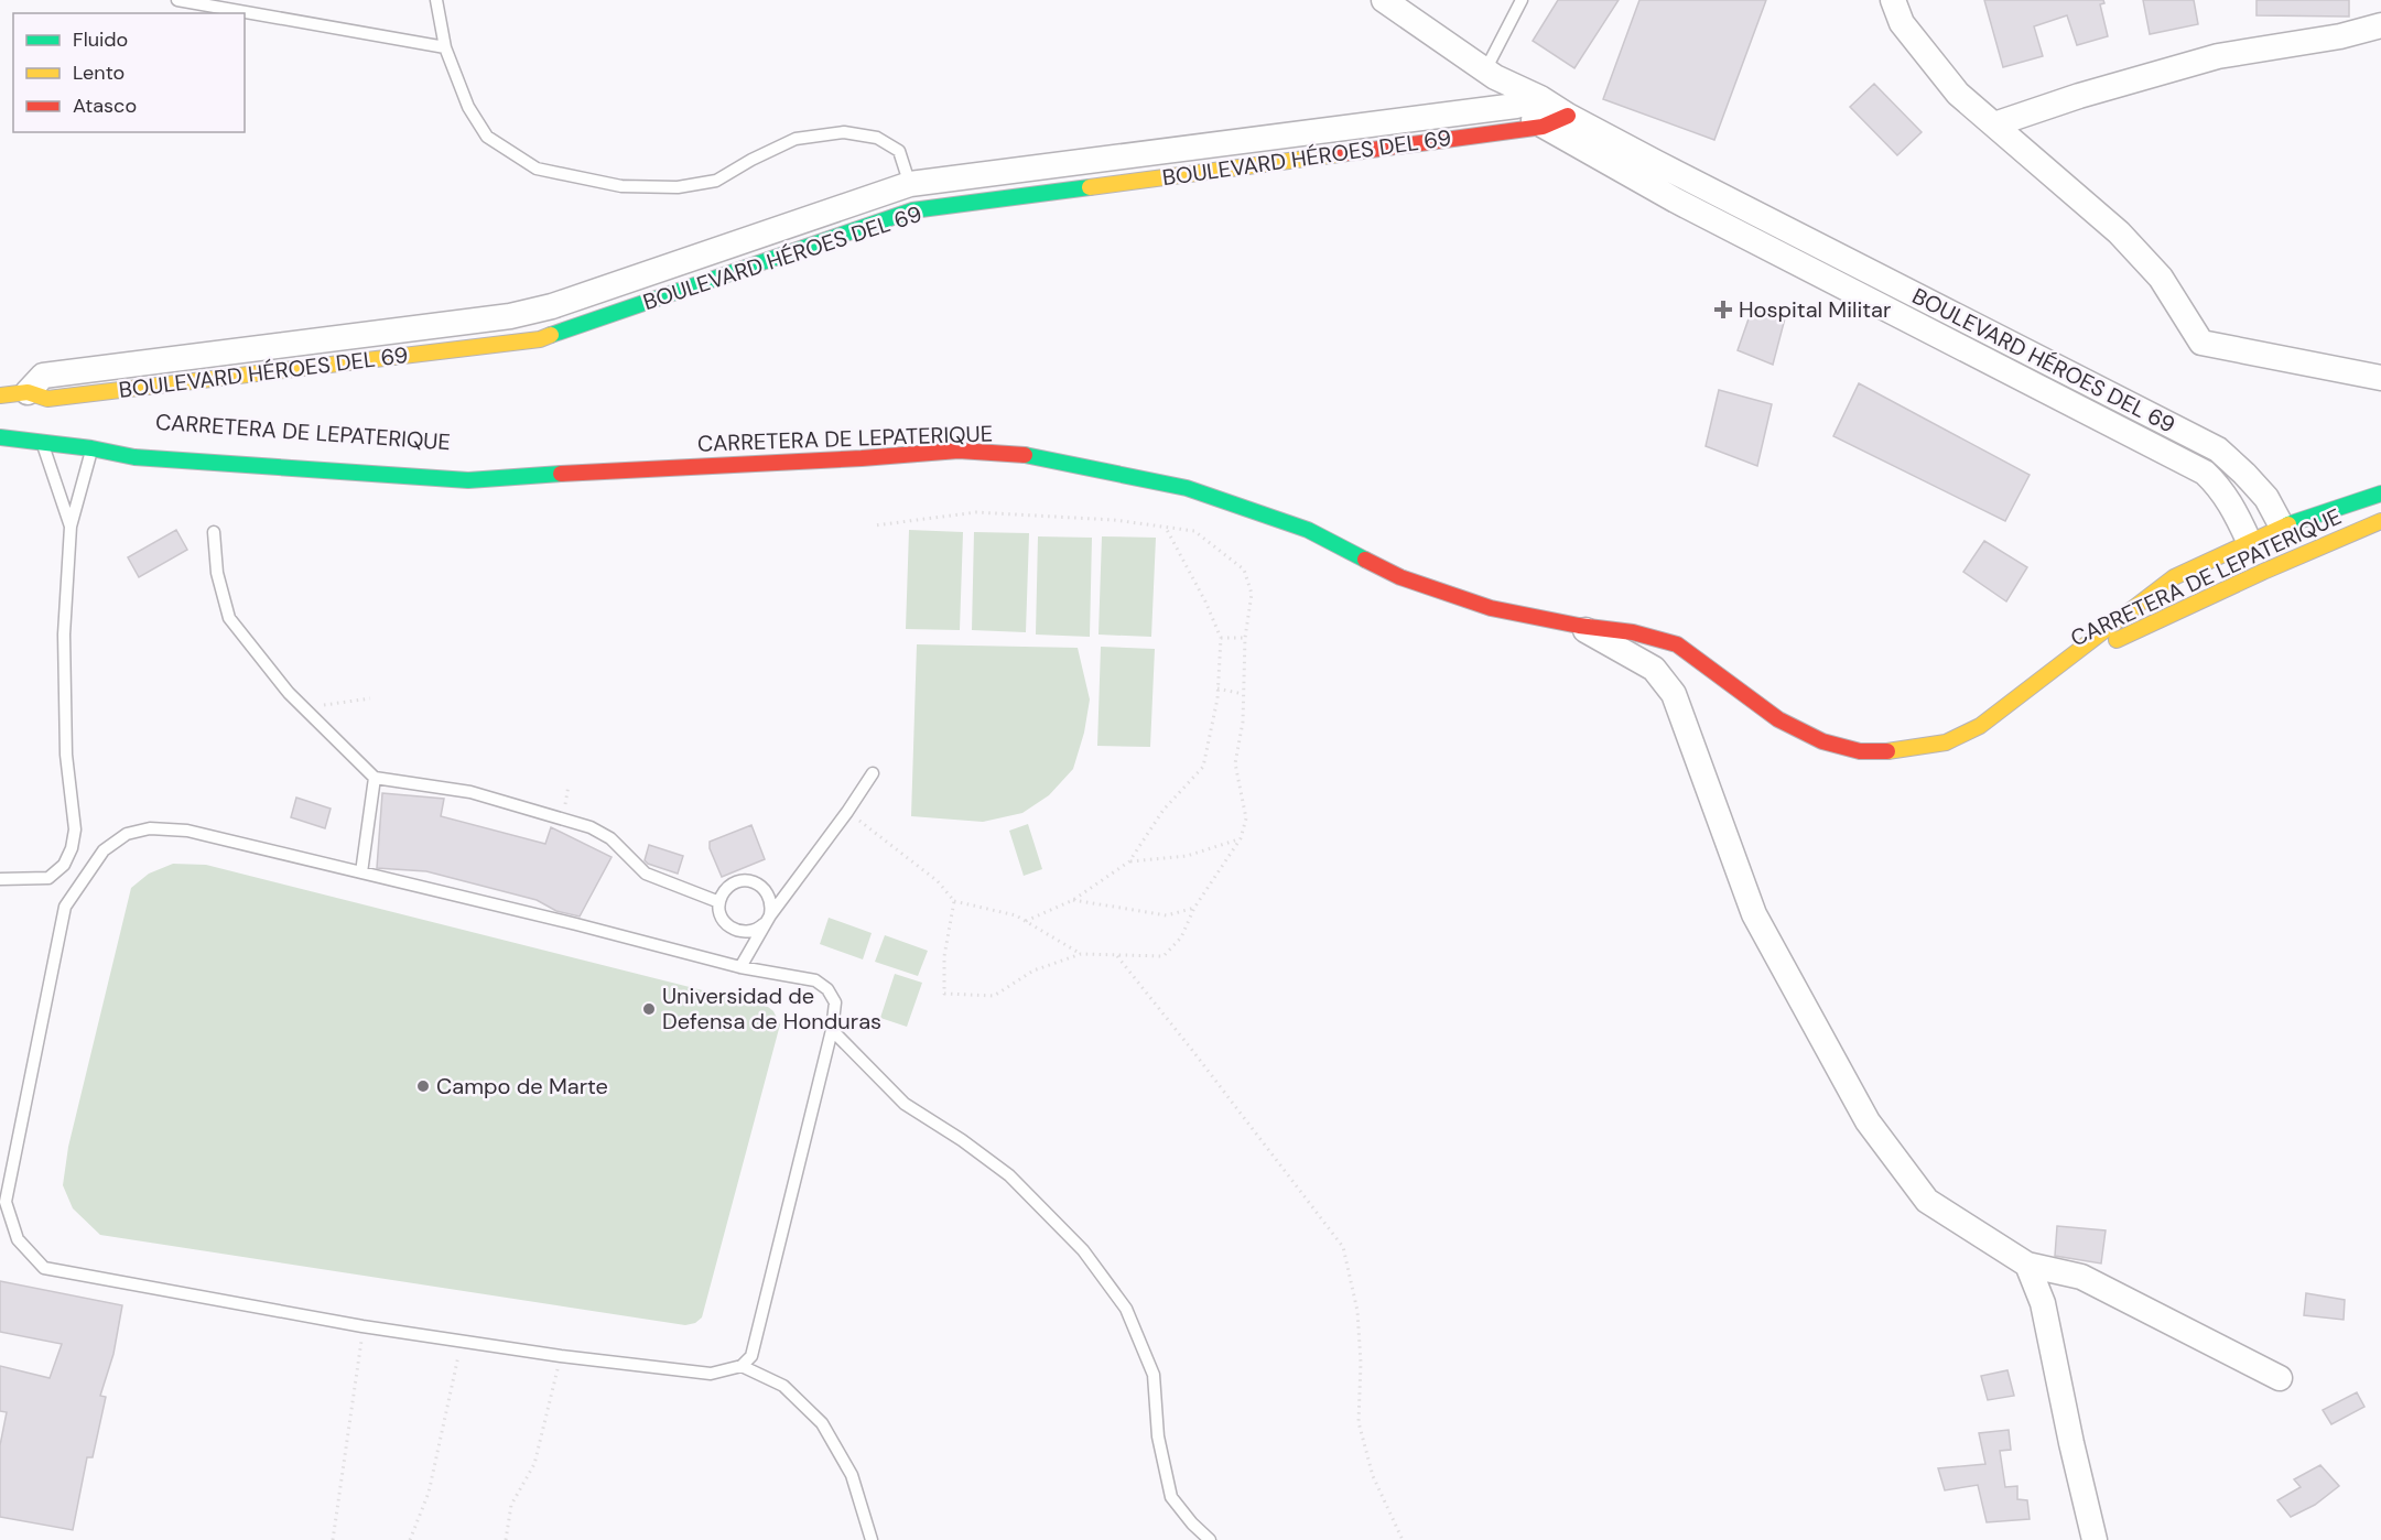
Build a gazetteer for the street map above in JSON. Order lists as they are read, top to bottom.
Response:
{
  "streets": {
    "main road": ["BOULEVARD HÉROES DEL 69", "CARRETERA DE LEPATERIQUE"]
  },
  "crossings": [
    ["BOULEVARD HÉROES DEL 69", "CARRETERA DE LEPATERIQUE"]
  ],
  "places": {
    "health": ["Hospital Militar"],
    "other": ["Universidad de Defensa de Honduras", "Campo de Marte"]
  },
  "legend": ["Fluido", "Lento", "Atasco"]
}
